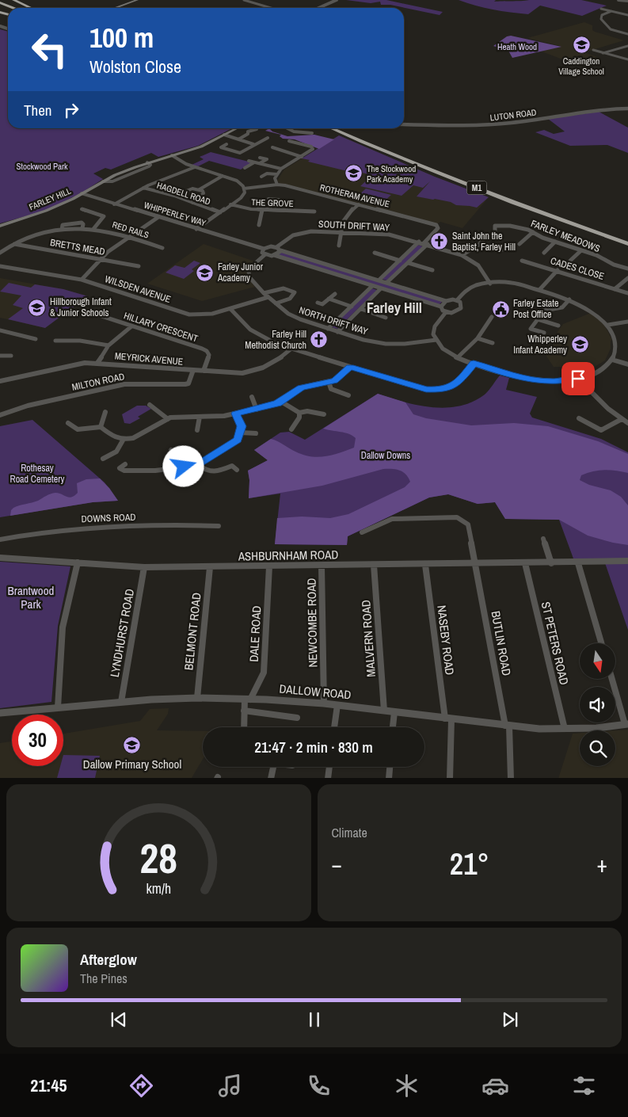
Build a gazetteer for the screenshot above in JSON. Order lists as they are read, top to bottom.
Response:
{
  "streets": {
    "highway": ["M1"],
    "main road": ["FARLEY HILL"],
    "street": [
      "LUTON ROAD",
      "HAGDELL ROAD",
      "ROTHERAM AVENUE",
      "THE GROVE",
      "WHIPPERLEY WAY",
      "SOUTH DRIFT WAY",
      "RED RAILS",
      "FARLEY MEADOWS",
      "BRETTS MEAD",
      "CADES CLOSE",
      "WILSDEN AVENUE",
      "NORTH DRIFT WAY",
      "HILLARY CRESCENT",
      "MEYRICK AVENUE",
      "MILTON ROAD",
      "DOWNS ROAD",
      "ASHBURNHAM ROAD",
      "NEWCOMBE ROAD",
      "BELMONT ROAD",
      "LYNDHURST ROAD",
      "DALE ROAD",
      "MALVERN ROAD",
      "NASEBY ROAD",
      "BUTLIN ROAD",
      "ST PETERS ROAD",
      "DALLOW ROAD"
    ]
  },
  "crossings": [
    ["ROTHERAM AVENUE", "SOUTH DRIFT WAY"],
    ["FARLEY HILL", "WHIPPERLEY WAY"],
    ["RED RAILS", "BRETTS MEAD"],
    ["WILSDEN AVENUE", "NORTH DRIFT WAY"],
    ["HILLARY CRESCENT", "MEYRICK AVENUE"],
    ["MEYRICK AVENUE", "MILTON ROAD"],
    ["ASHBURNHAM ROAD", "NEWCOMBE ROAD"],
    ["ASHBURNHAM ROAD", "BELMONT ROAD"],
    ["ASHBURNHAM ROAD", "LYNDHURST ROAD"],
    ["ASHBURNHAM ROAD", "DALE ROAD"],
    ["ASHBURNHAM ROAD", "MALVERN ROAD"],
    ["ASHBURNHAM ROAD", "NASEBY ROAD"],
    ["ASHBURNHAM ROAD", "BUTLIN ROAD"],
    ["ASHBURNHAM ROAD", "ST PETERS ROAD"],
    ["NEWCOMBE ROAD", "DALLOW ROAD"],
    ["BELMONT ROAD", "DALLOW ROAD"],
    ["LYNDHURST ROAD", "DALLOW ROAD"],
    ["DALE ROAD", "DALLOW ROAD"],
    ["MALVERN ROAD", "DALLOW ROAD"],
    ["NASEBY ROAD", "DALLOW ROAD"],
    ["BUTLIN ROAD", "DALLOW ROAD"],
    ["ST PETERS ROAD", "DALLOW ROAD"]
  ],
  "districts": ["Farley Hill"],
  "parks": [
    "Heath Wood",
    "Stockwood Park",
    "Dallow Downs",
    "Rothesay Road Cemetery",
    "Brantwood Park"
  ],
  "places": {
    "school or university": [
      "Caddington Village School",
      "The Stockwood Park Academy",
      "Farley Junior Academy",
      "Hillborough Infant & Junior Schools",
      "Whipperley Infant Academy",
      "Dallow Primary School"
    ],
    "church": ["Saint John the Baptist, Farley Hill", "Farley Hill Methodist Church"],
    "public building": ["Farley Estate Post Office"]
  },
  "north": "bottom",
  "page": {
    "turn": ["100 m", "Wolston Close"],
    "then": "Then",
    "limit": "30",
    "trip": "21:47 · 2 min · 830 m",
    "tile": "Climate",
    "heat": ["−", "21°", "+"],
    "song": ["Afterglow", "The Pines"],
    "tabs": "21:45",
    "gauge": ["28", "km/h"]
  }
}
